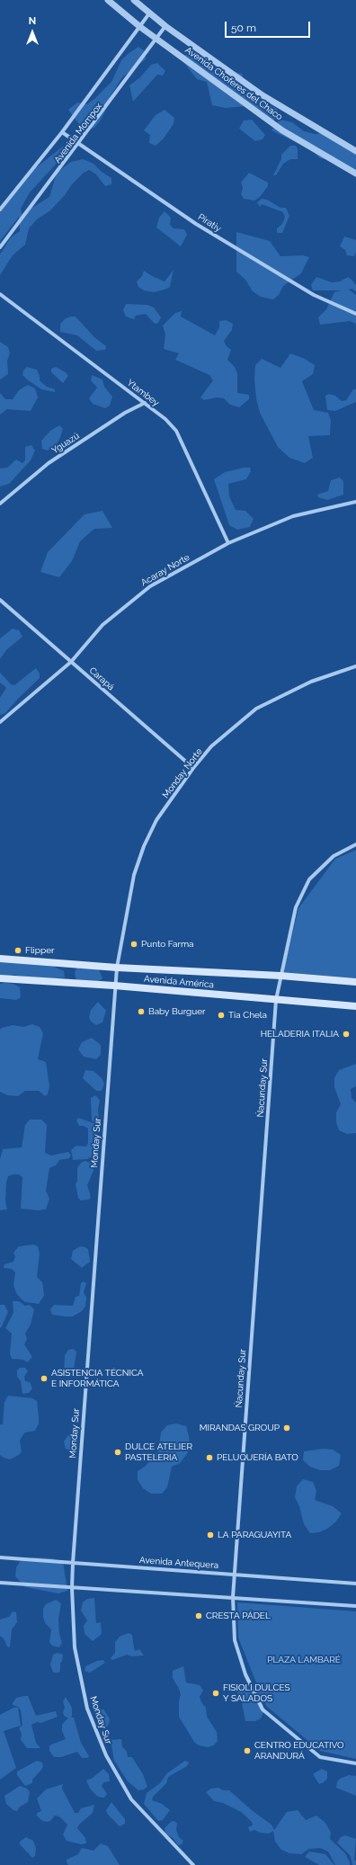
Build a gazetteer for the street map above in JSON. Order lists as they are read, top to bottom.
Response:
{
  "streets": {
    "main road": ["Avenida América"],
    "street": [
      "Avenida Choferes del Chaco",
      "Avenida Mompox",
      "Piratiy",
      "Ytambey",
      "Yguazú",
      "Acaray Norte",
      "Carapá",
      "Monday Norte",
      "Ńacunday Sur",
      "Monday Sur",
      "Avenida Antequera"
    ]
  },
  "crossings": [
    ["Avenida Choferes del Chaco", "Avenida Mompox"],
    ["Avenida Mompox", "Piratiy"],
    ["Ytambey", "Yguazú"],
    ["Ytambey", "Acaray Norte"],
    ["Acaray Norte", "Carapá"],
    ["Carapá", "Monday Norte"],
    ["Monday Norte", "Avenida América"],
    ["Monday Norte", "Monday Sur"],
    ["Avenida América", "Ńacunday Sur"],
    ["Avenida América", "Monday Sur"],
    ["Ńacunday Sur", "Avenida Antequera"],
    ["Monday Sur", "Avenida Antequera"]
  ],
  "parks": ["PLAZA LAMBARÉ"],
  "places": [
    "Punto Farma",
    "Flipper",
    "Baby Burguer",
    "Tia Chela",
    "HELADERIA ITALIA",
    "ASISTENCIA TÉCNICA E INFORMÁTICA",
    "MIRANDAS GROUP",
    "DULCE ATELIER PASTELERIA",
    "PELUQUERÍA BATO",
    "LA PARAGUAYITA",
    "CRESTA PÁDEL",
    "FISIOLI DULCES Y SALADOS",
    "CENTRO EDUCATIVO ARANDURÁ"
  ],
  "scale_bar": "50 m",
  "north": "top"
}
